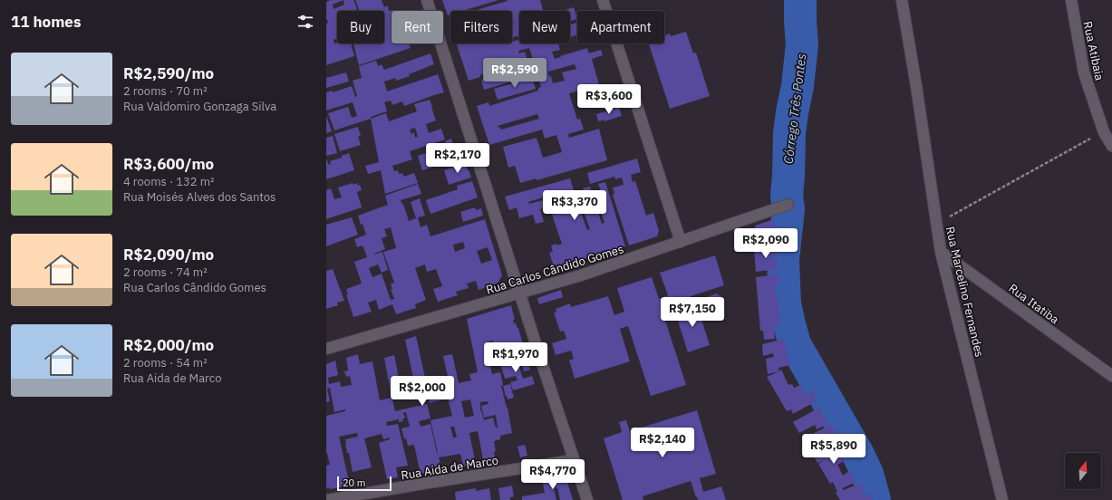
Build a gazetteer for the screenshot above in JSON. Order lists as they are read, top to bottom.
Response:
{
  "streets": {
    "street": [
      "Rua Atibaia",
      "Rua Carlos Cândido Gomes",
      "Rua Marcelino Fernandes",
      "Rua Itatiba",
      "Rua Aida de Marco"
    ]
  },
  "crossings": [
    ["Rua Marcelino Fernandes", "Rua Itatiba"]
  ],
  "water": ["Córrego Três Pontes"],
  "scale_bar": "20 m",
  "north": "top",
  "page": {
    "heading": "11 homes",
    "chip": [
      "Buy",
      "Rent",
      "Filters",
      "New",
      "Apartment"
    ],
    "list": [
      {
        "name": "R$2,590/mo",
        "note": "2 rooms · 70 m² · Rua Valdomiro Gonzaga Silva"
      },
      {
        "name": "R$3,600/mo",
        "note": "4 rooms · 132 m² · Rua Moisés Alves dos Santos"
      },
      {
        "name": "R$2,090/mo",
        "note": "2 rooms · 74 m² · Rua Carlos Cândido Gomes"
      },
      {
        "name": "R$2,000/mo",
        "note": "2 rooms · 54 m² · Rua Aida de Marco"
      }
    ],
    "price": [
      "R$2,590",
      "R$3,600",
      "R$2,170",
      "R$3,370",
      "R$2,090",
      "R$7,150",
      "R$1,970",
      "R$2,000",
      "R$2,140",
      "R$5,890",
      "R$4,770"
    ],
    "scale": "20 m"
  }
}
